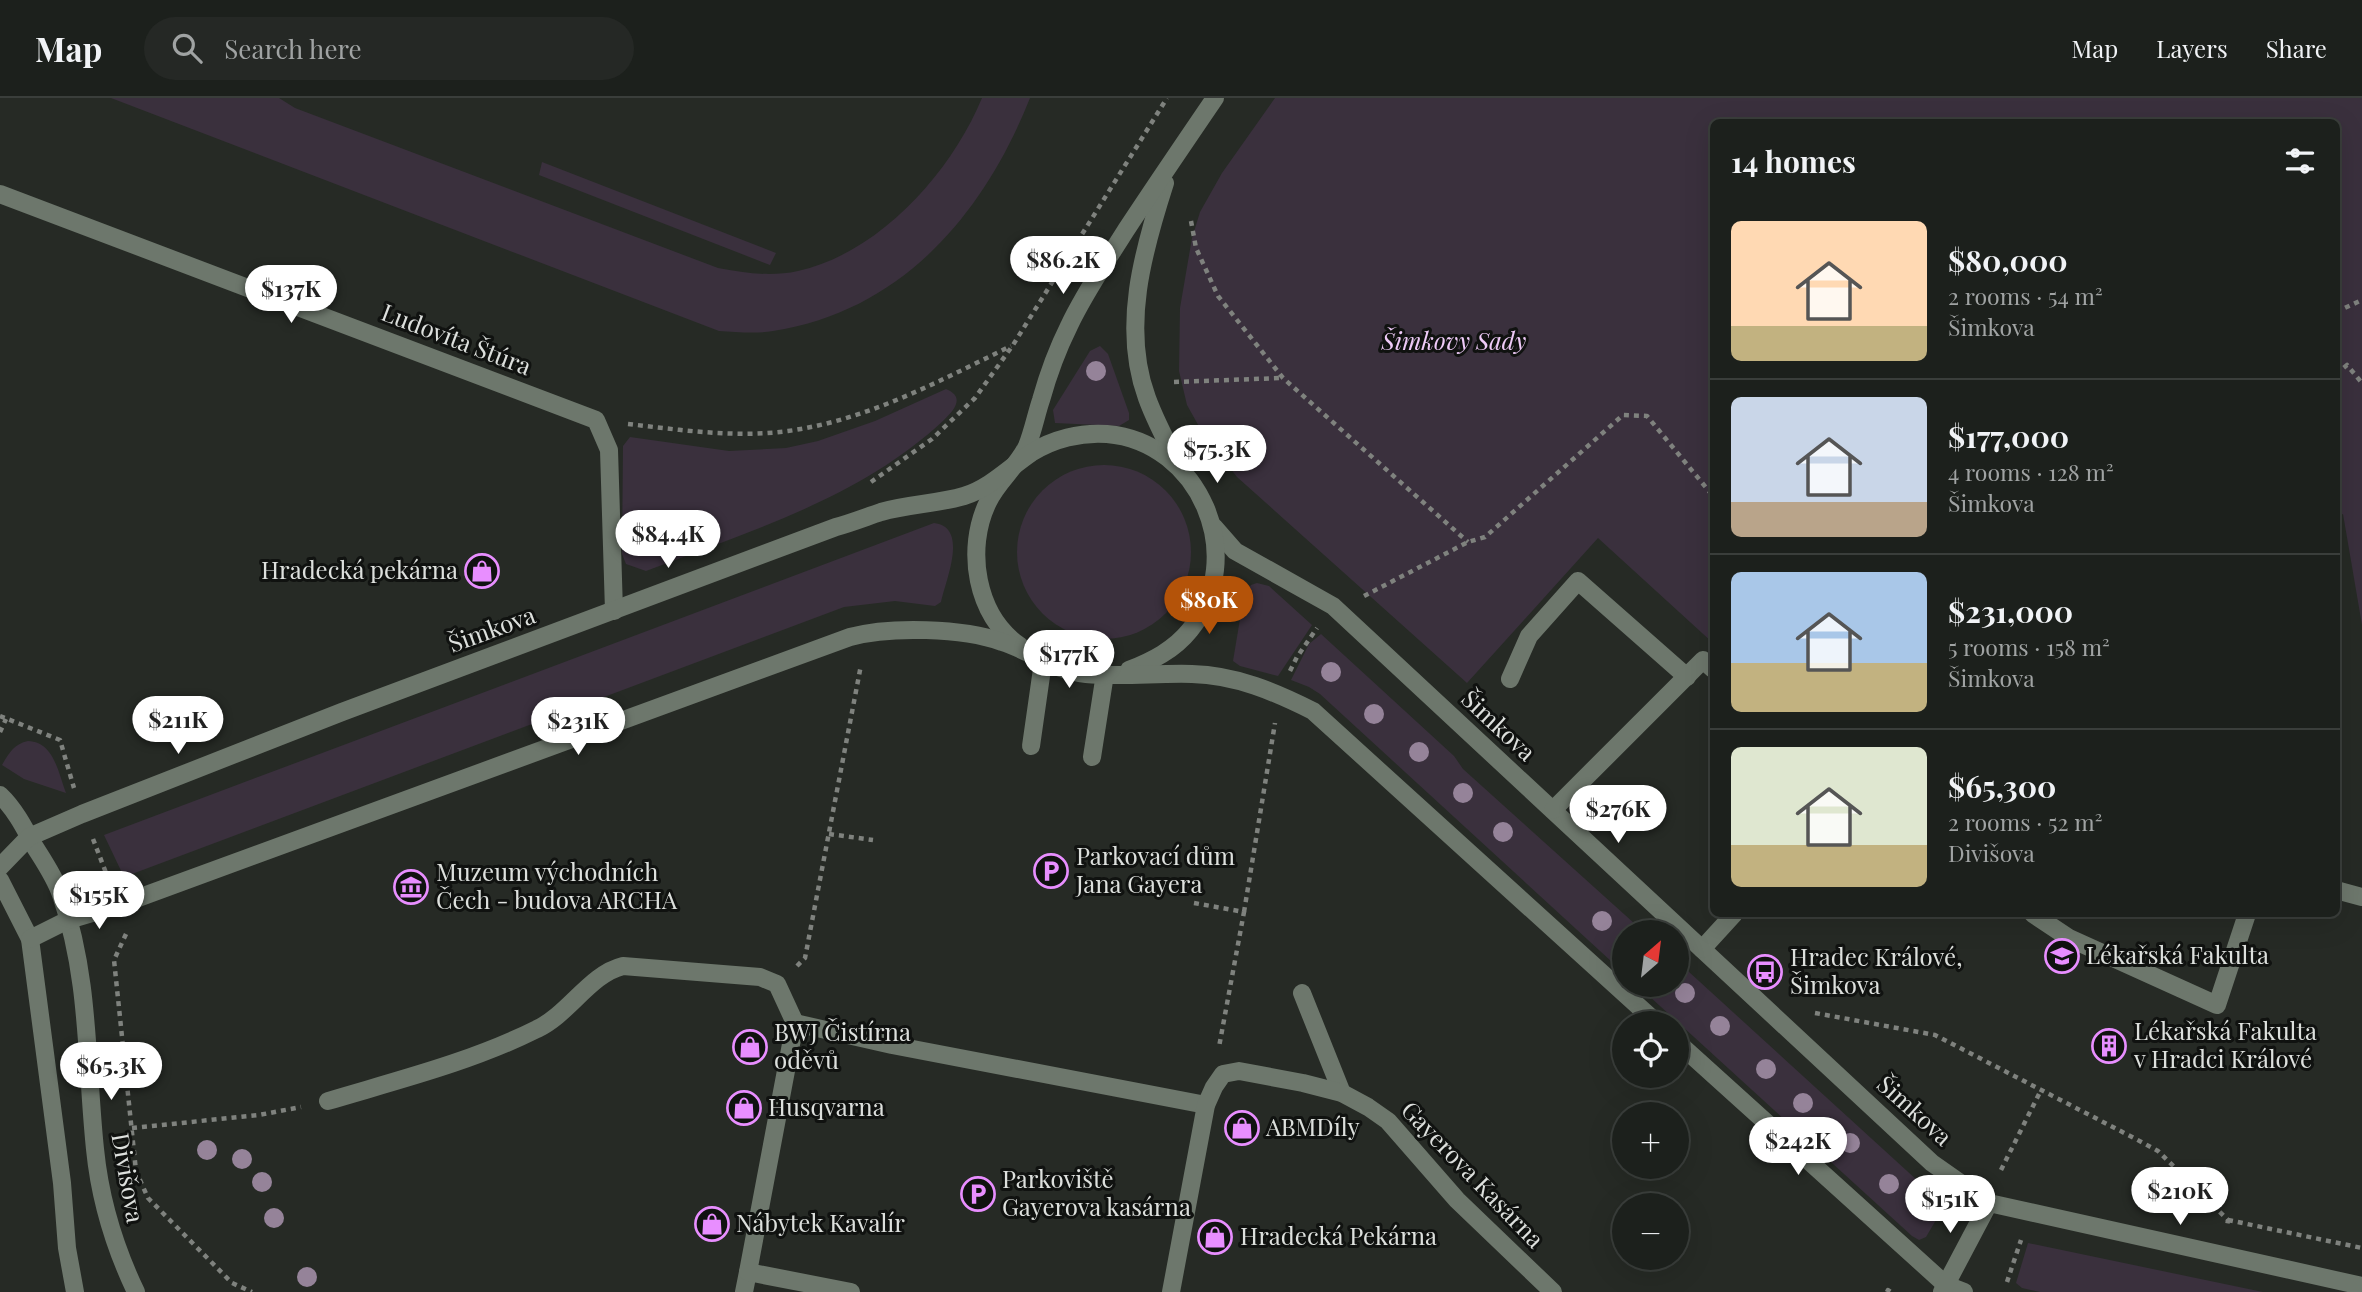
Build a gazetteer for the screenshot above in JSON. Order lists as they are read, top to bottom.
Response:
{
  "streets": {
    "street": [
      "Ludovíta Štúra",
      "Šimkova",
      "Gayerova Kasárna",
      "Divišova"
    ]
  },
  "crossings": [
    ["Šimkova", "Divišova"]
  ],
  "parks": ["Šimkovy Sady"],
  "places": {
    "shop": [
      "Hradecká pekárna",
      "BWJ Čistírna oděvů",
      "Husqvarna",
      "ABMDíly",
      "Nábytek Kavalír",
      "Hradecká Pekárna"
    ],
    "parking": ["Parkovací dům Jana Gayera", "Parkoviště Gayerova kasárna"],
    "museum": ["Muzeum východních Čech - budova ARCHA"],
    "school or university": ["Lékařská Fakulta"],
    "bus stop": ["Hradec Králové, Šimkova"],
    "building": ["Lékařská Fakulta v Hradci Králové"]
  },
  "north": "top right",
  "page": {
    "header": "Map",
    "search": "Search here",
    "nav": ["Map", "Layers", "Share"],
    "heading": "14 homes",
    "list": [
      {
        "name": "$80,000",
        "note": "2 rooms · 54 m² · Šimkova"
      },
      {
        "name": "$177,000",
        "note": "4 rooms · 128 m² · Šimkova"
      },
      {
        "name": "$231,000",
        "note": "5 rooms · 158 m² · Šimkova"
      },
      {
        "name": "$65,300",
        "note": "2 rooms · 52 m² · Divišova"
      }
    ],
    "price": [
      "$86.2K",
      "$137K",
      "$75.3K",
      "$84.4K",
      "$80K",
      "$177K",
      "$211K",
      "$231K",
      "$276K",
      "$155K",
      "$65.3K",
      "$242K",
      "$210K",
      "$151K"
    ],
    "map_buttons": ["+", "−"]
  }
}
